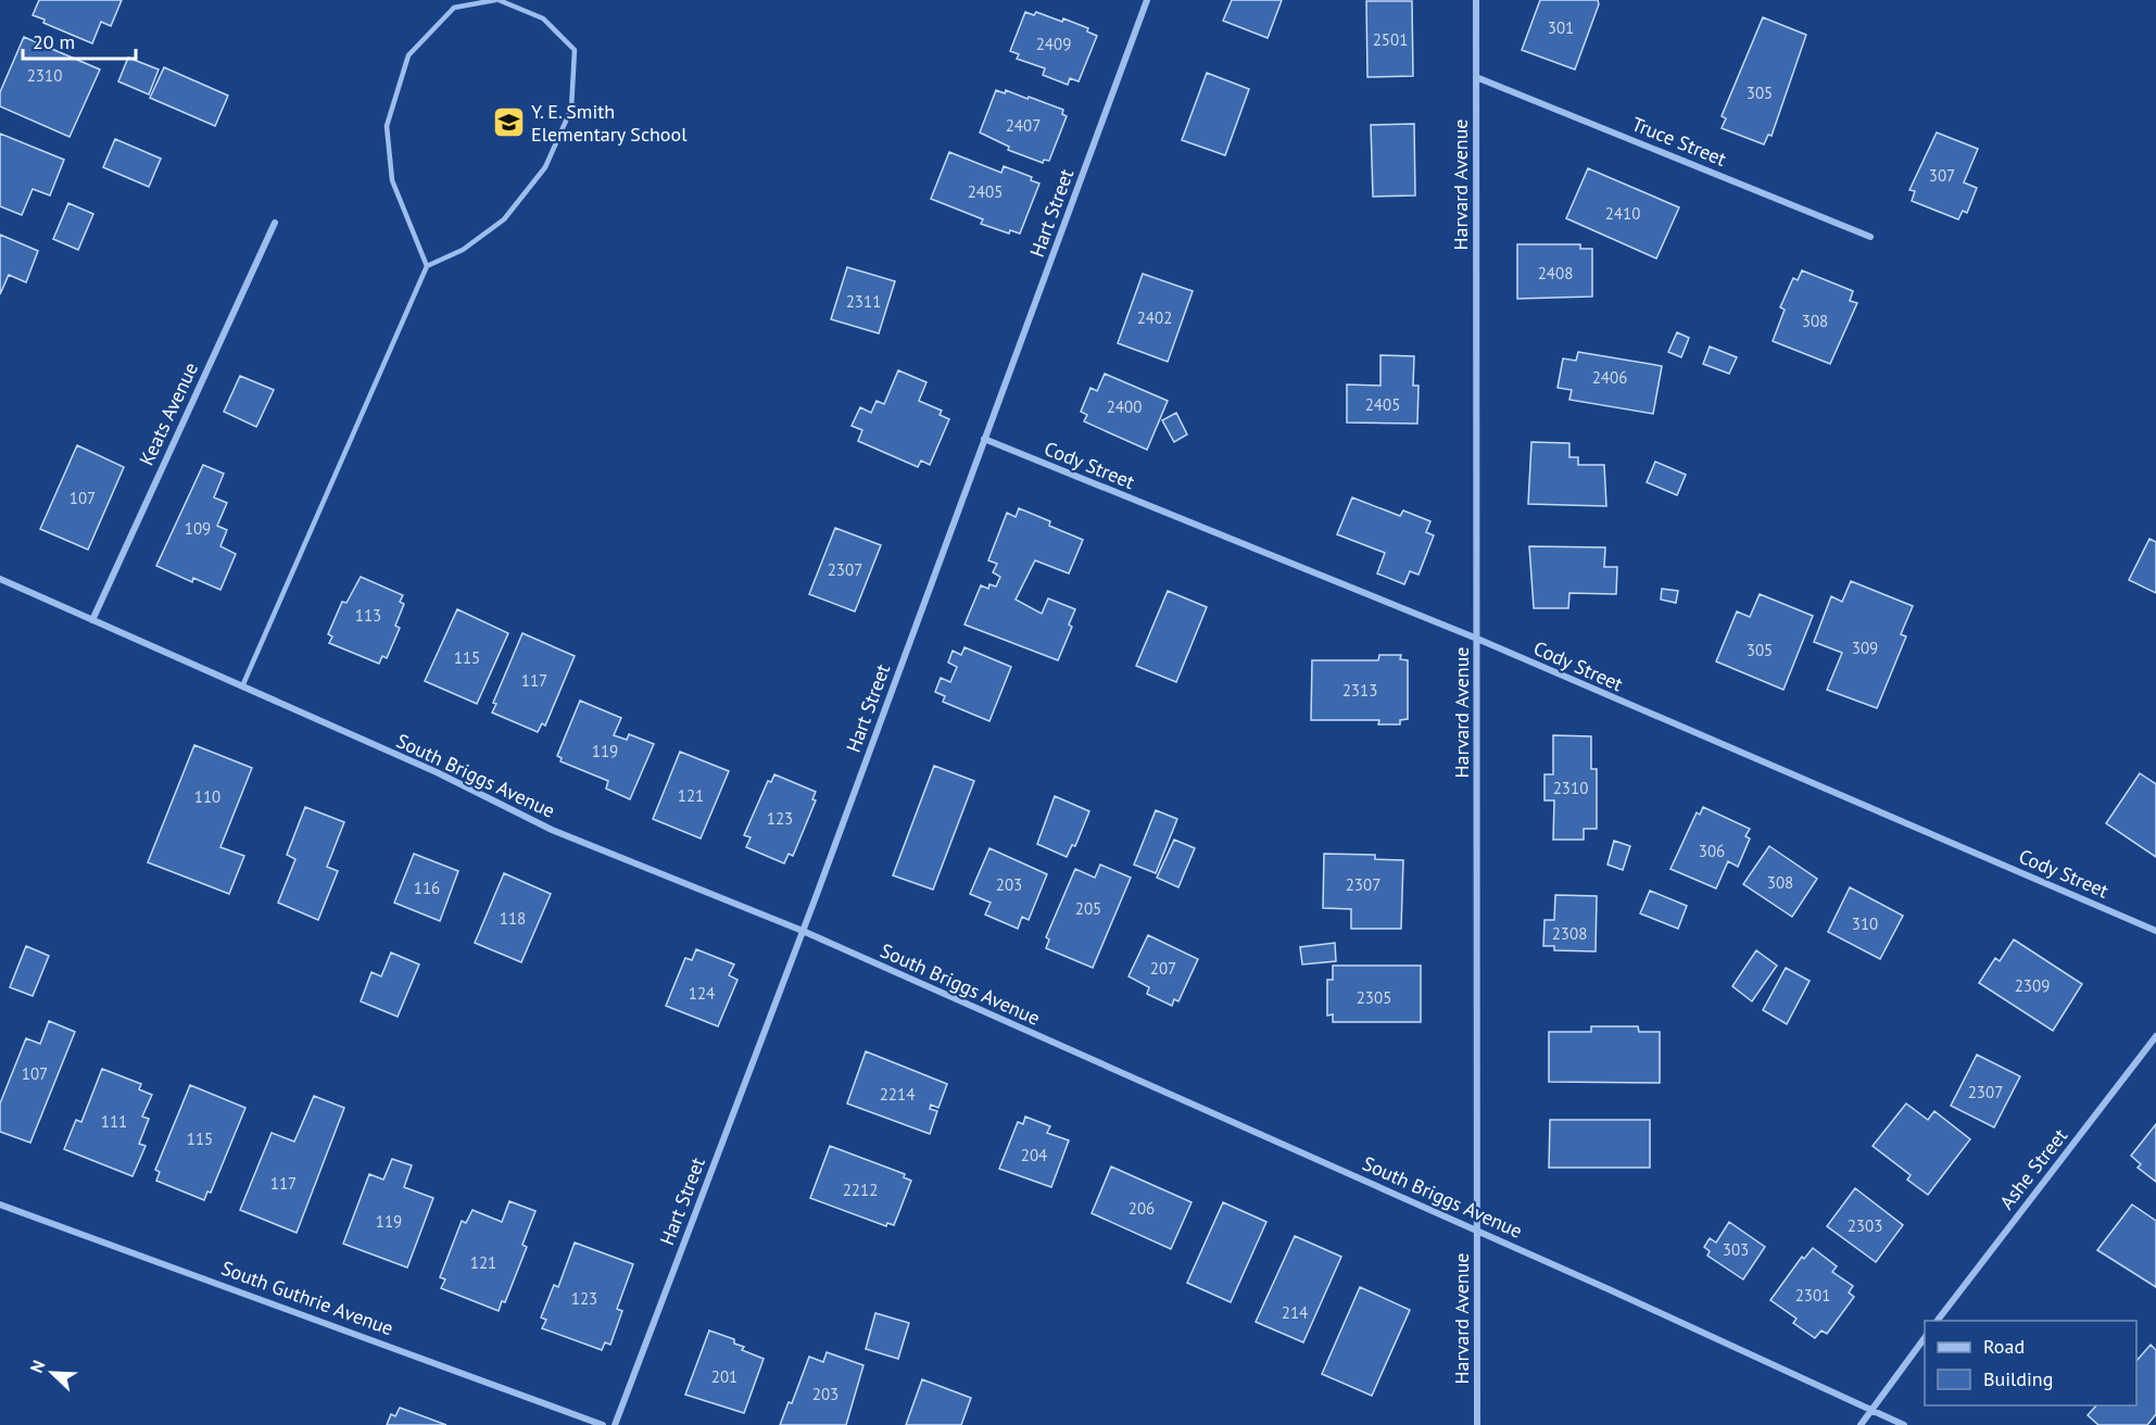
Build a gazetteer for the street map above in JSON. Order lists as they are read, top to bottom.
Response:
{
  "streets": {
    "street": [
      "Truce Street",
      "Harvard Avenue",
      "Hart Street",
      "Keats Avenue",
      "Cody Street",
      "South Briggs Avenue",
      "Ashe Street",
      "South Guthrie Avenue"
    ]
  },
  "crossings": [
    ["Truce Street", "Harvard Avenue"],
    ["Harvard Avenue", "Cody Street"],
    ["Harvard Avenue", "South Briggs Avenue"],
    ["Hart Street", "Cody Street"],
    ["Hart Street", "South Briggs Avenue"],
    ["Keats Avenue", "South Briggs Avenue"]
  ],
  "places": {
    "school or university": ["Y. E. Smith Elementary School"]
  },
  "house_numbers": [
    "301",
    "2501",
    "2409",
    "2310",
    "305",
    "2407",
    "307",
    "2405",
    "2410",
    "2408",
    "2311",
    "2402",
    "308",
    "2406",
    "2405",
    "2400",
    "107",
    "109",
    "2307",
    "113",
    "309",
    "305",
    "115",
    "117",
    "2313",
    "119",
    "2310",
    "121",
    "110",
    "123",
    "306",
    "308",
    "203",
    "2307",
    "116",
    "205",
    "118",
    "310",
    "2308",
    "207",
    "2309",
    "124",
    "2305",
    "107",
    "2307",
    "2214",
    "111",
    "115",
    "204",
    "117",
    "2212",
    "206",
    "119",
    "2303",
    "303",
    "121",
    "2301",
    "123",
    "214",
    "201",
    "203"
  ],
  "legend": ["Road", "Building"],
  "scale_bar": "20 m",
  "north": "top left"
}
